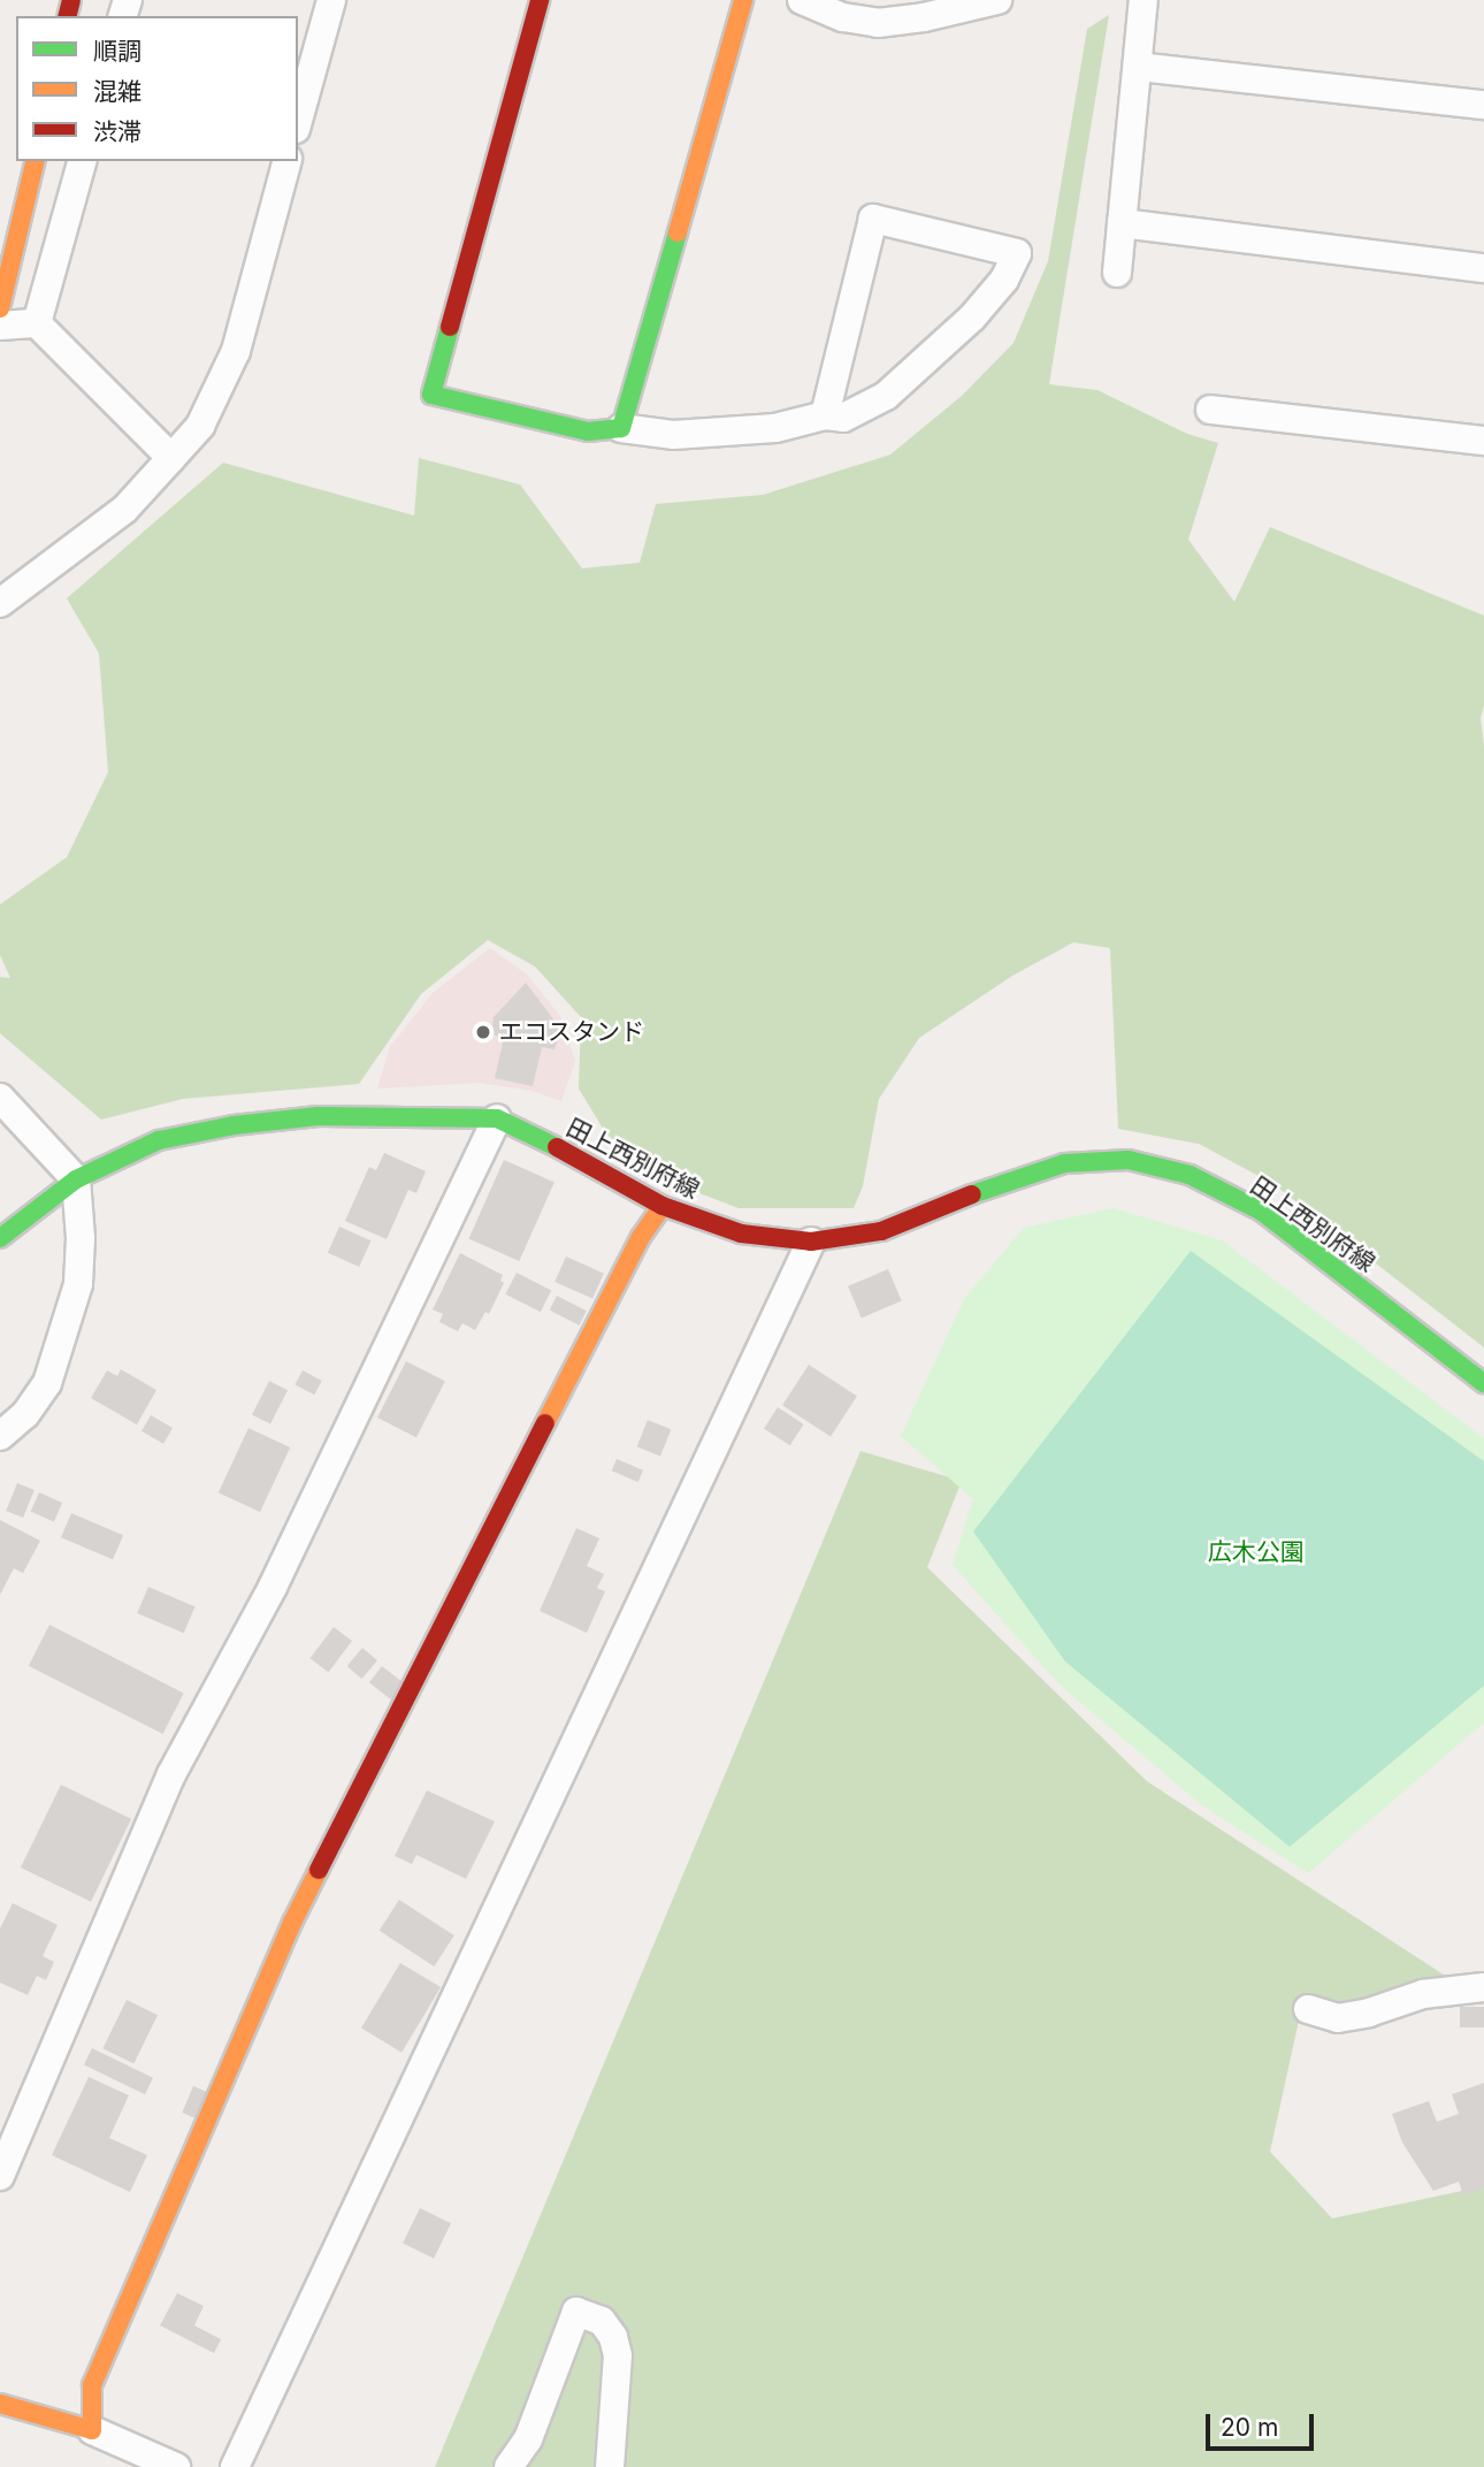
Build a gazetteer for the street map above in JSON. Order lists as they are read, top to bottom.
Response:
{
  "streets": {
    "street": ["田上西別府線"]
  },
  "parks": ["広木公園"],
  "places": ["エコスタンド"],
  "legend": ["順調", "混雑", "渋滞"],
  "scale_bar": "20 m"
}
